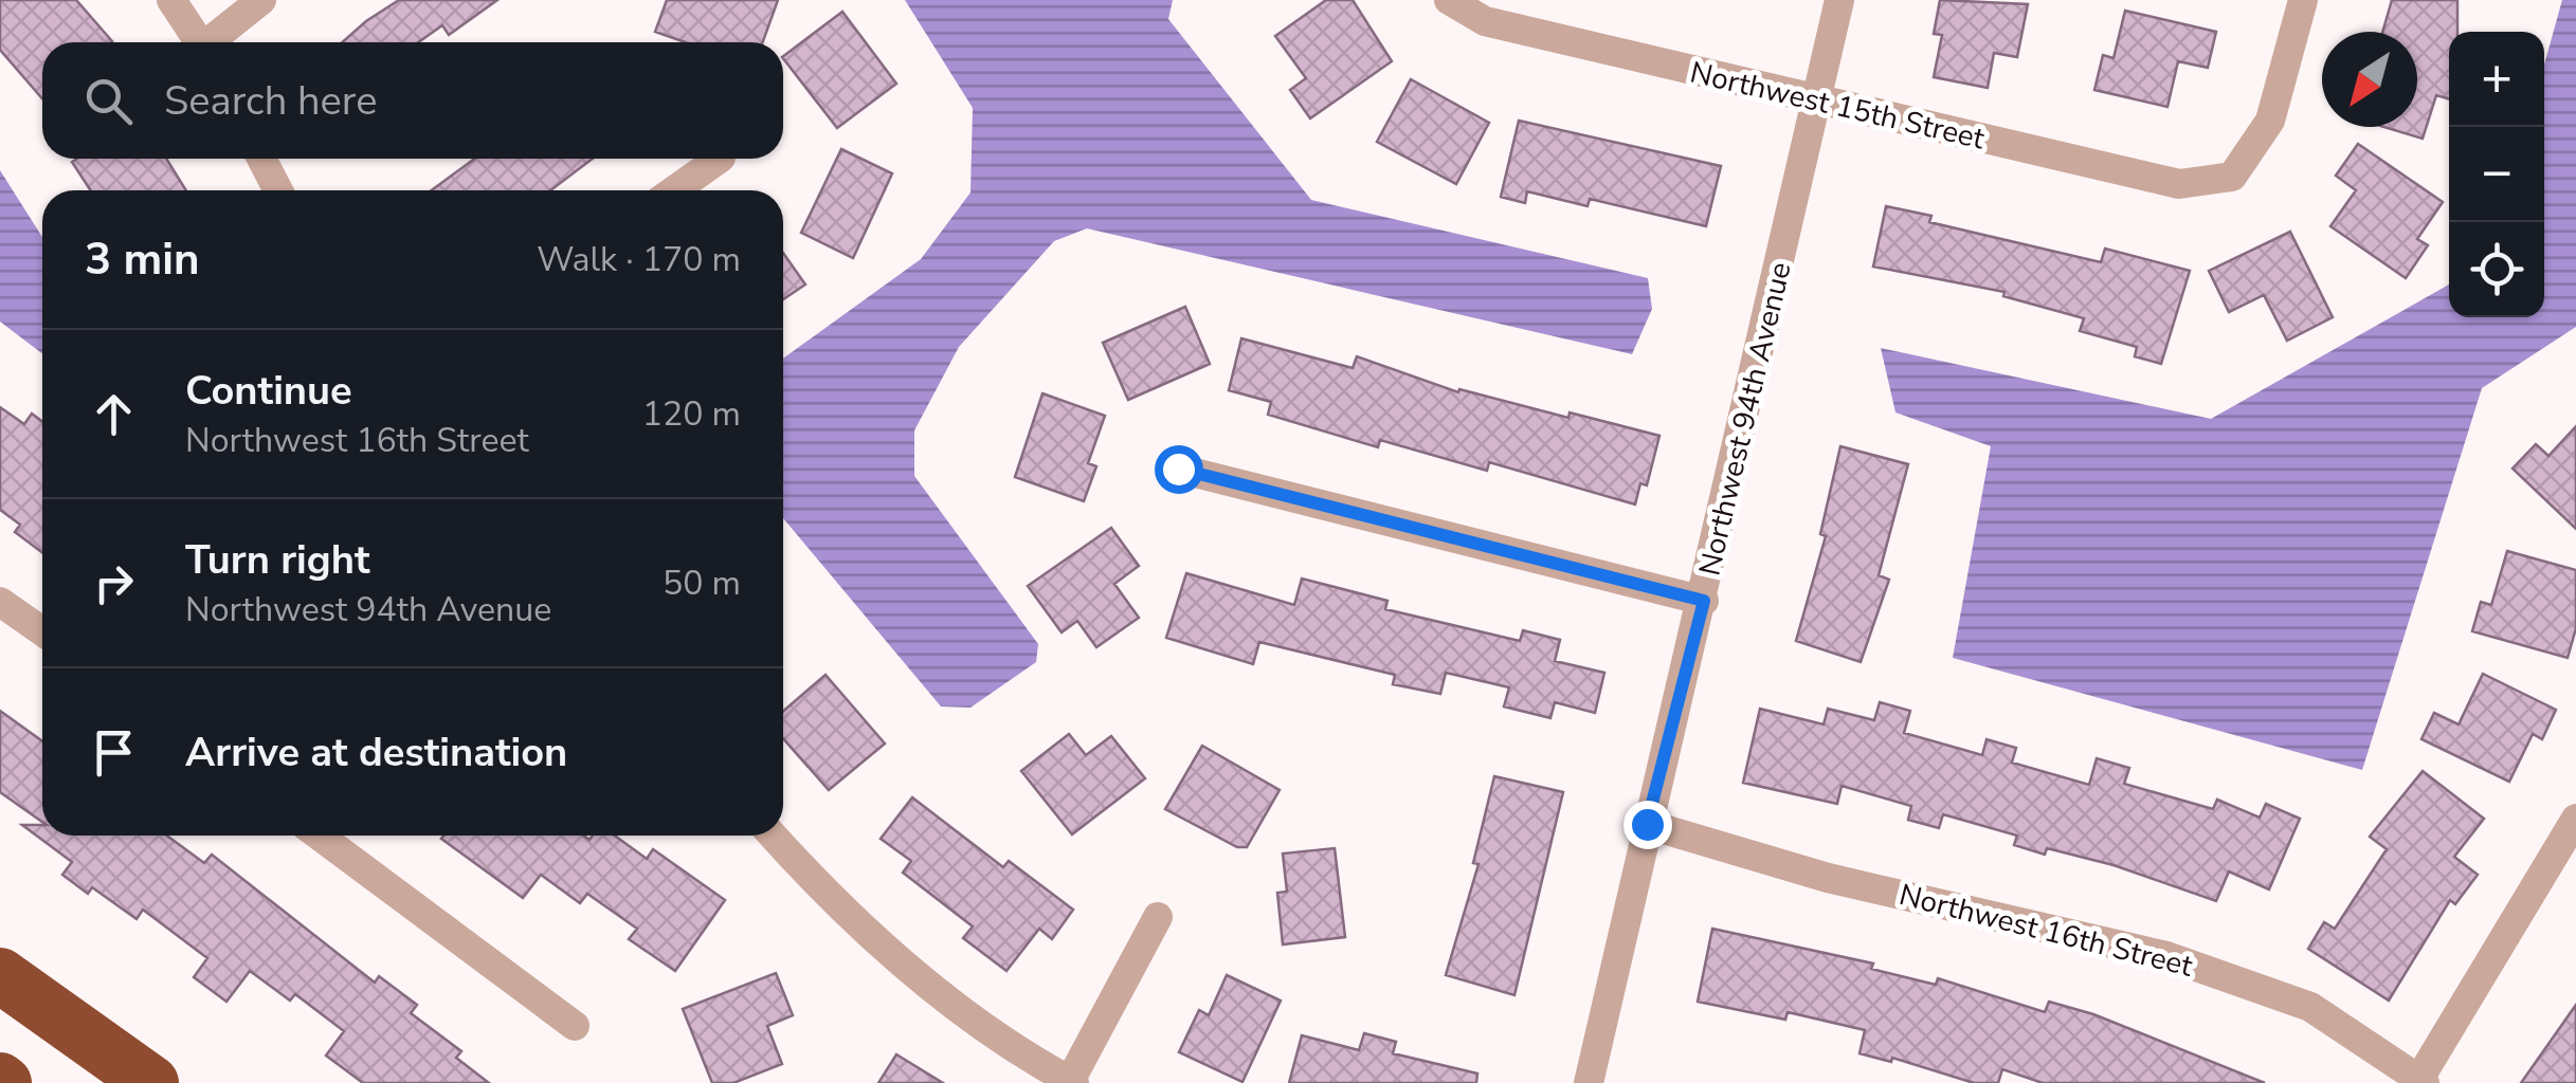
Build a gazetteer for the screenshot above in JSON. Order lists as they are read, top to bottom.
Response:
{
  "streets": {
    "street": ["Northwest 15th Street", "Northwest 94th Avenue", "Northwest 16th Street"]
  },
  "crossings": [
    ["Northwest 15th Street", "Northwest 94th Avenue"],
    ["Northwest 94th Avenue", "Northwest 16th Street"]
  ],
  "north": "bottom left",
  "page": {
    "map_buttons": ["+", "−"],
    "search": "Search here",
    "heading": ["3 min", "Walk · 170 m"],
    "list": [
      ["Continue", "Northwest 16th Street", "120 m"],
      ["Turn right", "Northwest 94th Avenue", "50 m"],
      "Arrive at destination"
    ]
  }
}
